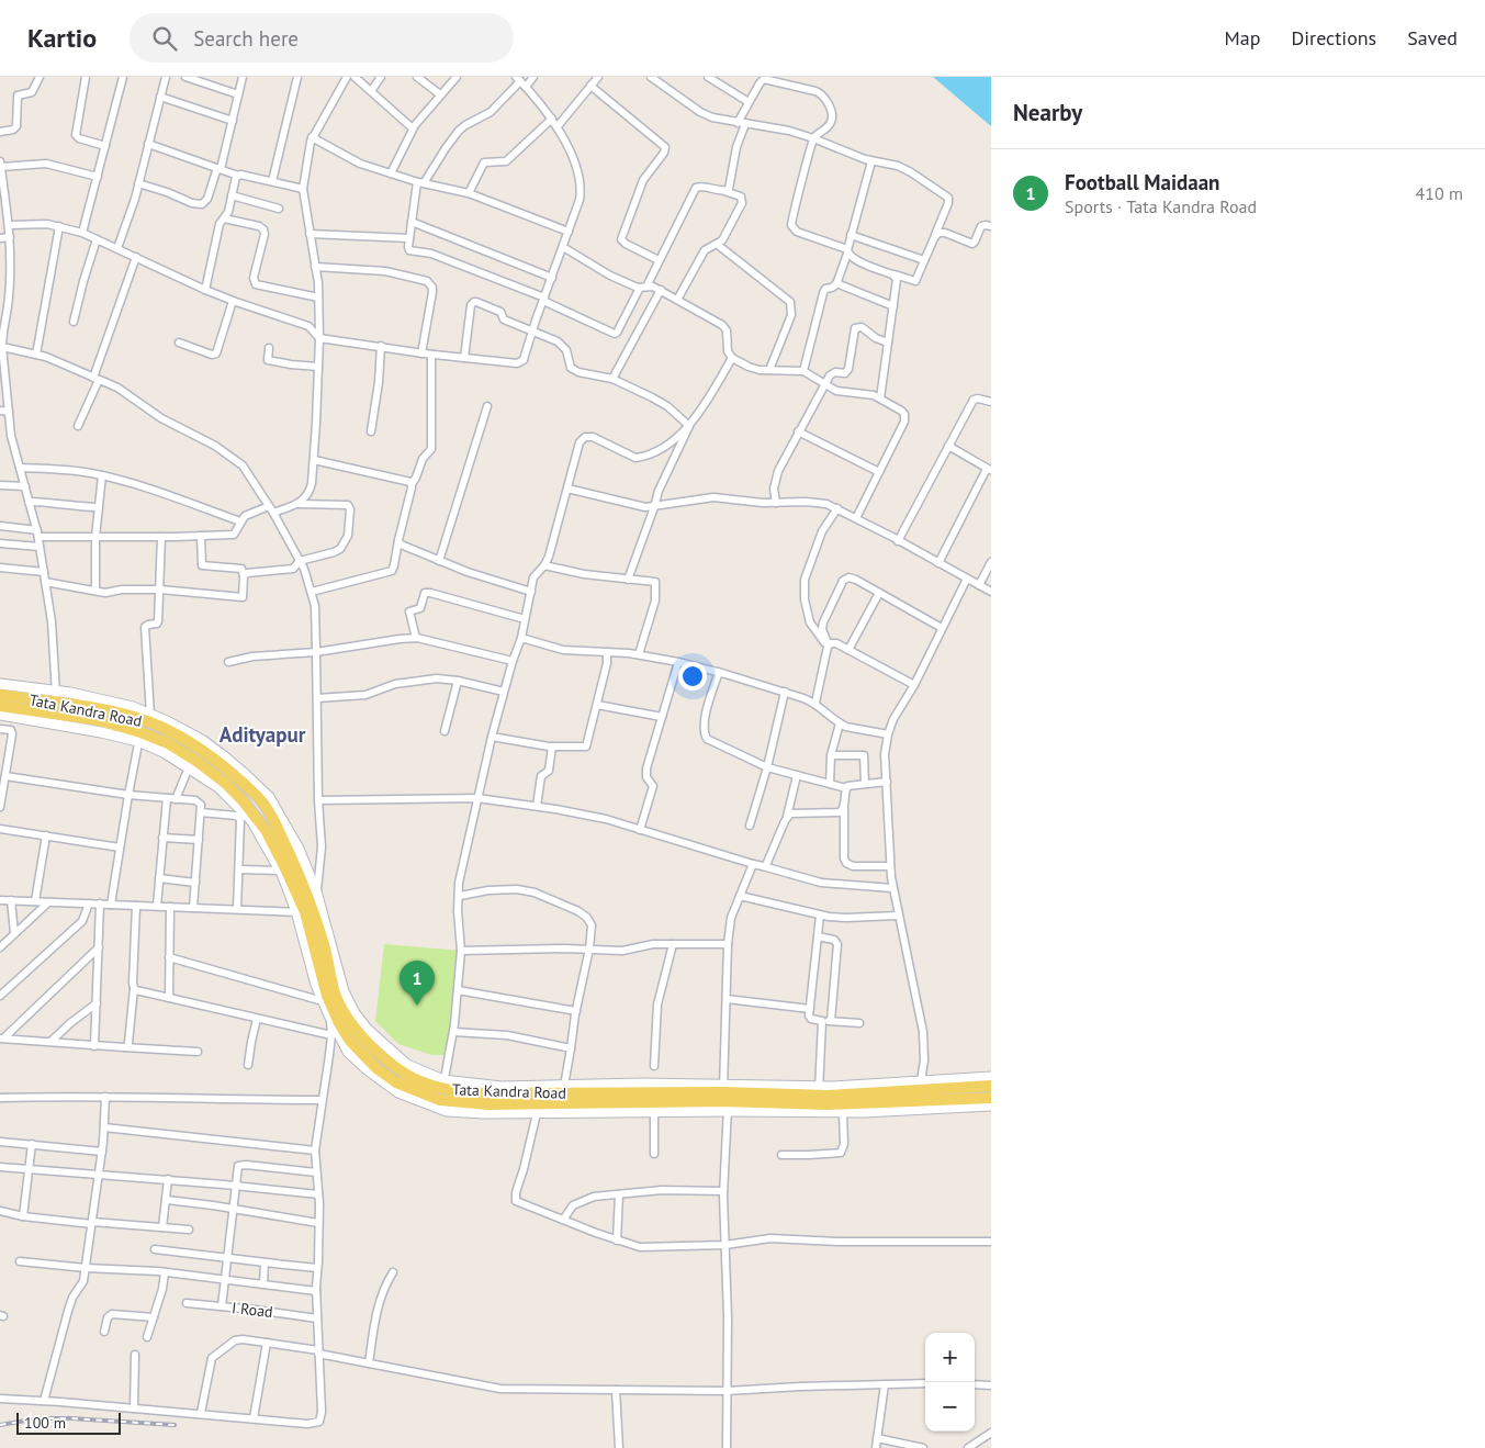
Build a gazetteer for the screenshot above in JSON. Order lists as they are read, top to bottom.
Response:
{
  "streets": {
    "main road": ["Tata Kandra Road"],
    "street": ["I Road"]
  },
  "districts": ["Adityapur"],
  "scale_bar": "100 m",
  "page": {
    "header": "Kartio",
    "search": "Search here",
    "nav": ["Map", "Directions", "Saved"],
    "heading": "Nearby",
    "list": [
      {
        "mark": "1",
        "name": "Football Maidaan",
        "note": "Sports · Tata Kandra Road",
        "value": "410 m"
      }
    ],
    "pins": "1",
    "map_buttons": ["+", "−"],
    "scale": "100 m"
  }
}
